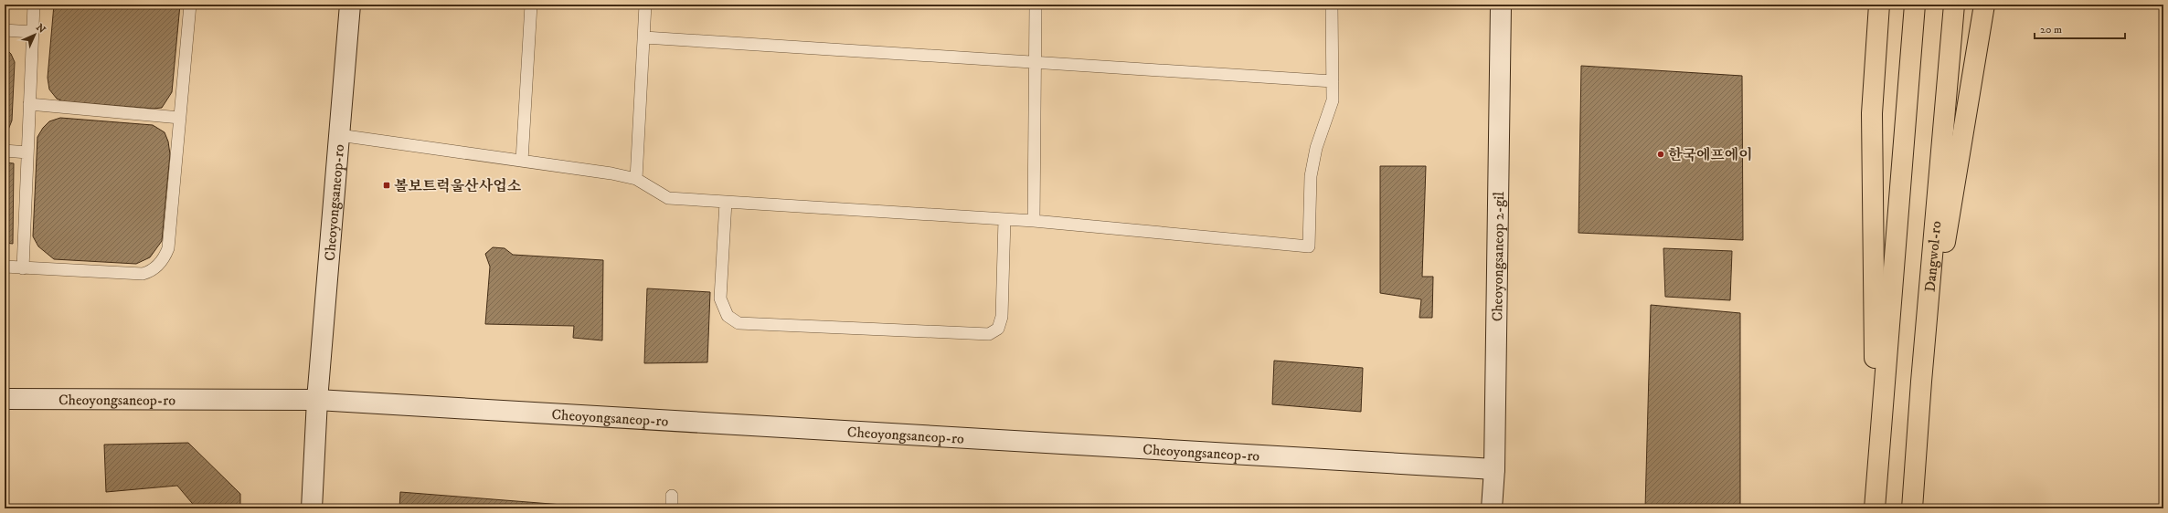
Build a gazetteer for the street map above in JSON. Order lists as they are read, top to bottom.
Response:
{
  "streets": {
    "highway": ["Dangwol-ro"],
    "street": ["Cheoyongsaneop-ro", "Cheoyongsaneop 2-gil"]
  },
  "crossings": [
    ["Cheoyongsaneop-ro", "Cheoyongsaneop 2-gil"]
  ],
  "places": {
    "other": ["한국에프에이"],
    "transit": ["볼보트럭울산사업소"]
  },
  "scale_bar": "20 m",
  "north": "top right"
}
